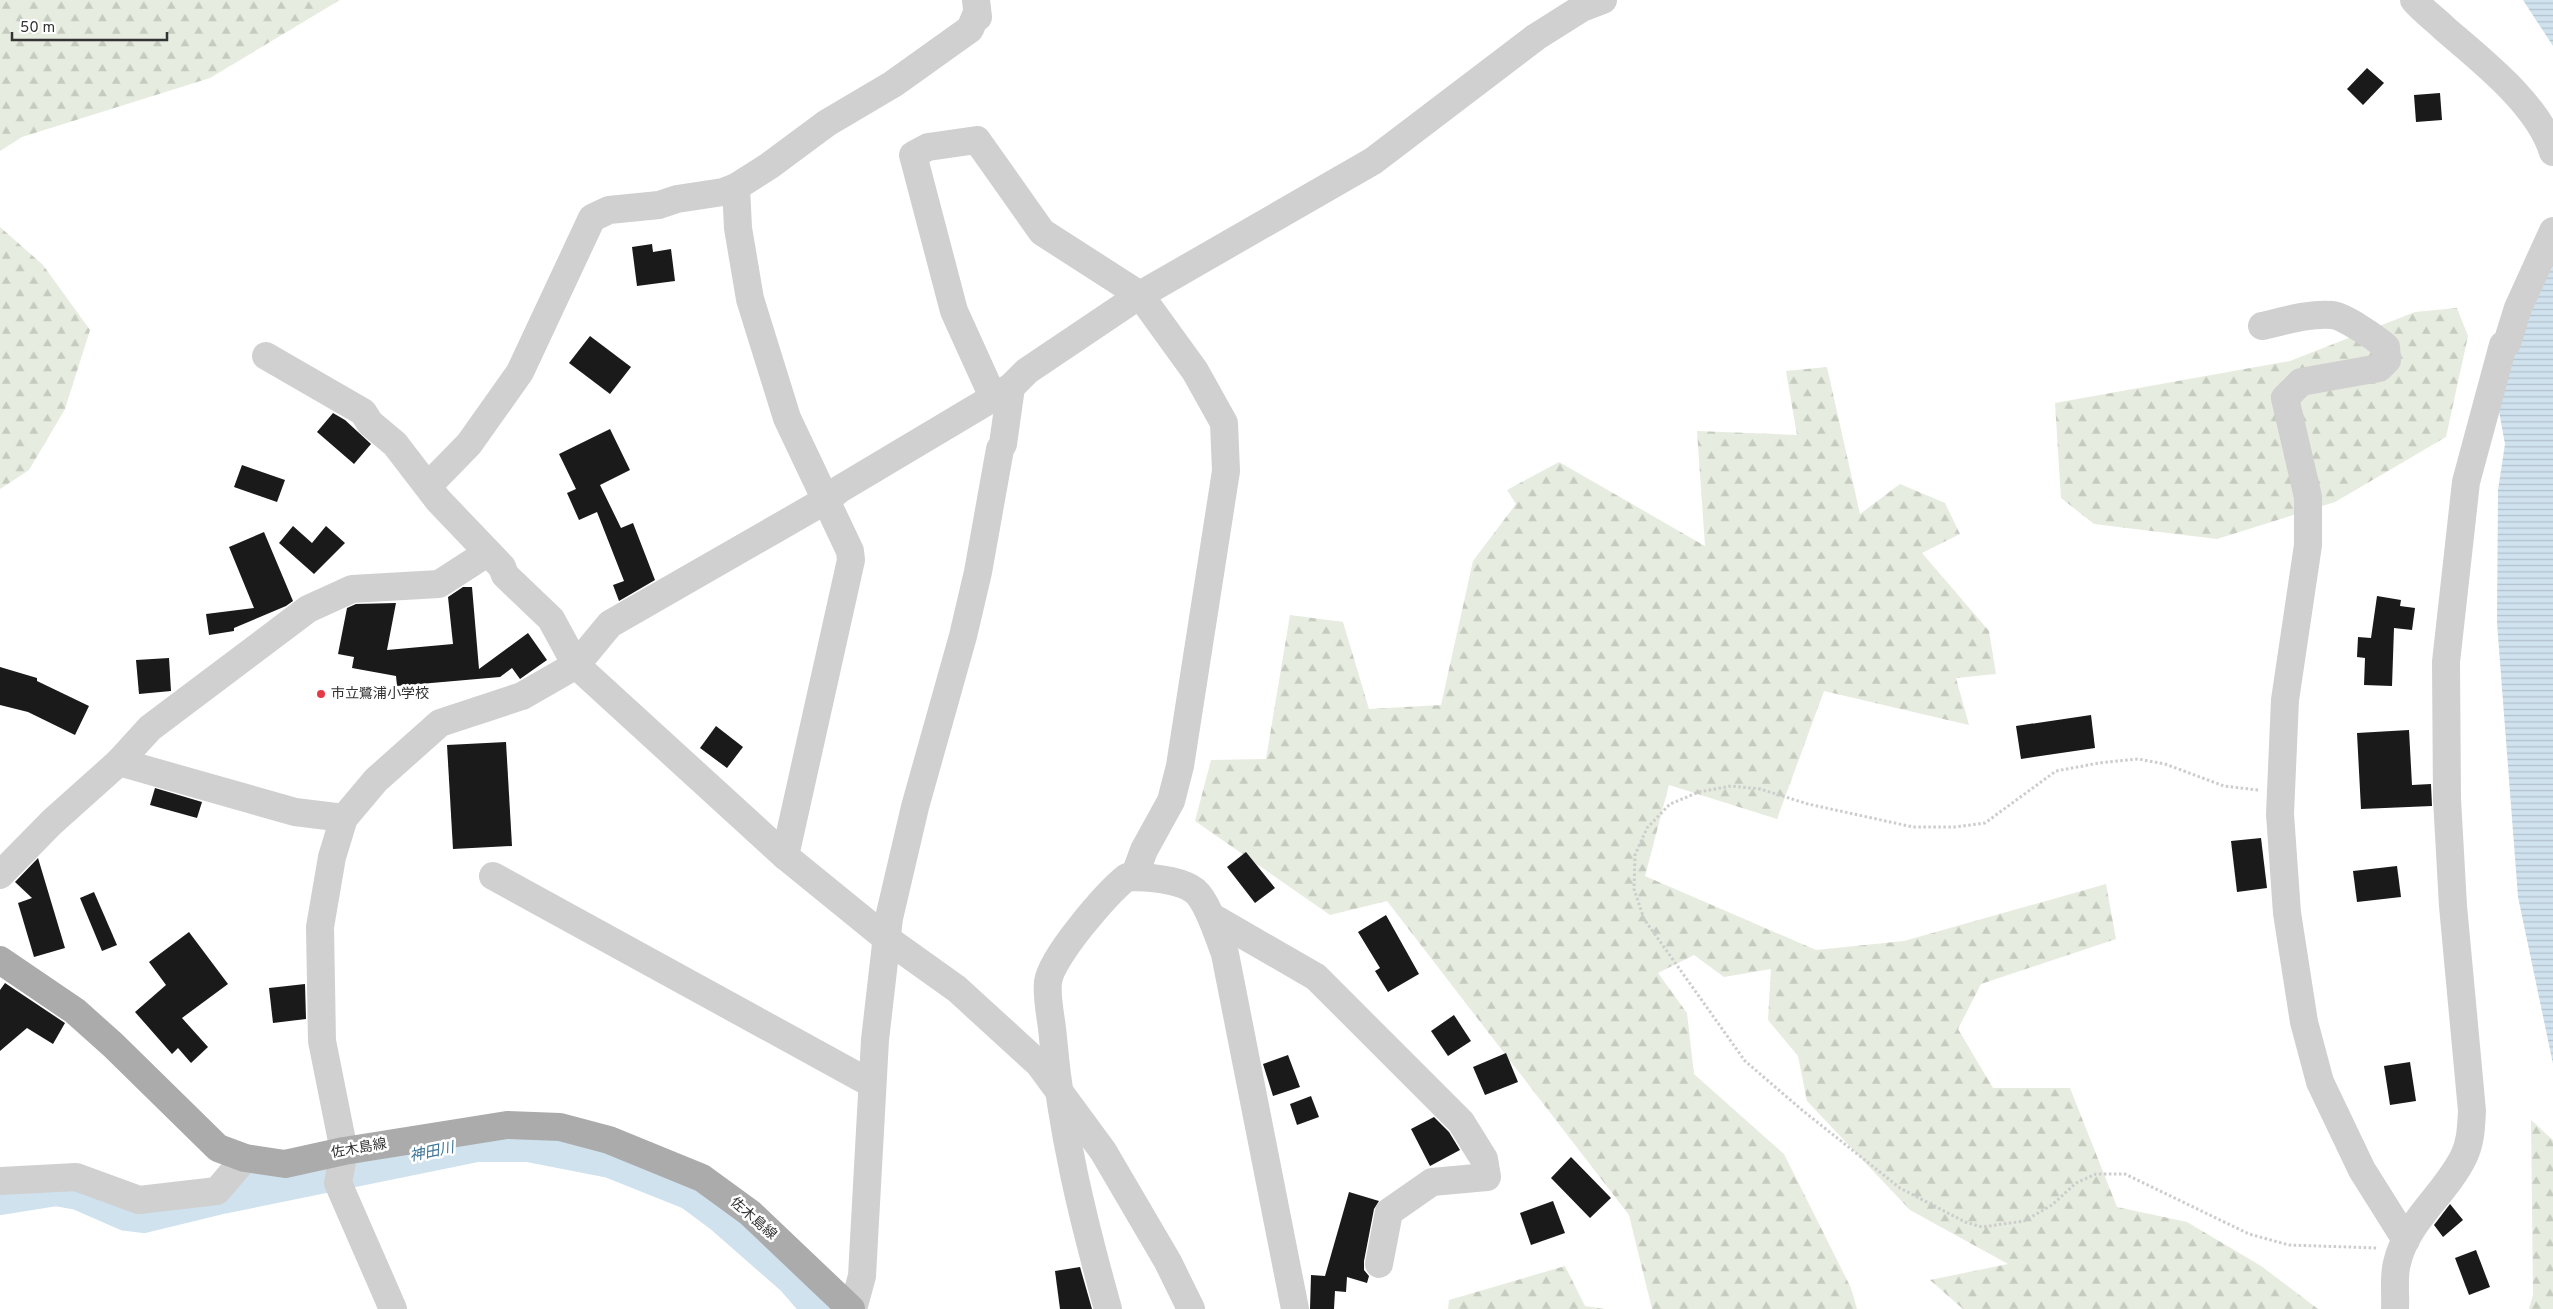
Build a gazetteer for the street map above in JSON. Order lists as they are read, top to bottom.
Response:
{
  "streets": {
    "main road": ["佐木島線"]
  },
  "water": ["神田川"],
  "places": ["市立鷺浦小学校"],
  "scale_bar": "50 m"
}
